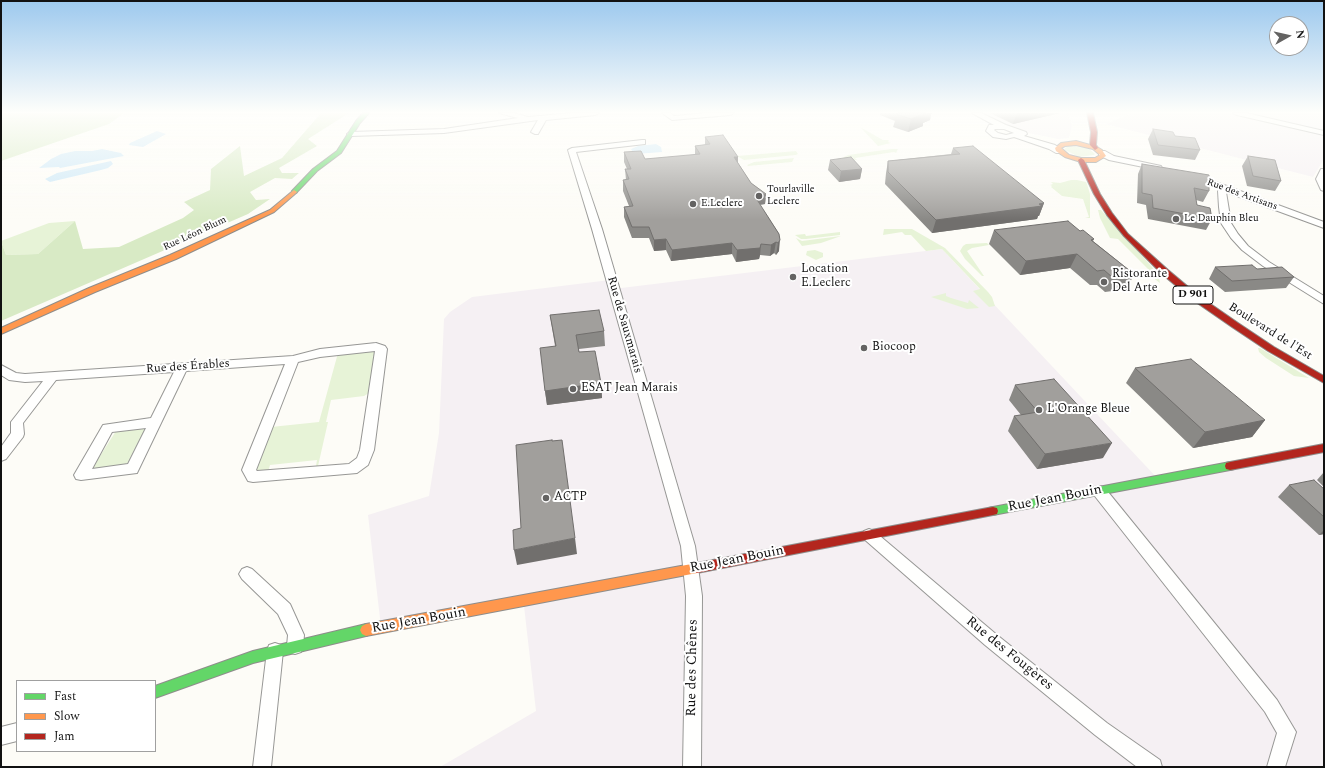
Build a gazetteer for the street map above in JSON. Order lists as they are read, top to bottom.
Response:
{
  "streets": {
    "street": [
      "Rue des Artisans",
      "Rue Léon Blum",
      "D 901",
      "Rue de Sauxmarais",
      "Boulevard de l'Est",
      "Rue des Érables",
      "Rue Jean Bouin",
      "Rue des Fougères",
      "Rue des Chênes"
    ]
  },
  "crossings": [
    ["Rue de Sauxmarais", "Rue Jean Bouin"],
    ["Rue de Sauxmarais", "Rue des Chênes"],
    ["Rue Jean Bouin", "Rue des Fougères"],
    ["Rue Jean Bouin", "Rue des Chênes"]
  ],
  "places": [
    "Tourlaville Leclerc",
    "E.Leclerc",
    "Le Dauphin Bleu",
    "Location E.Leclerc",
    "Ristorante Del Arte",
    "Biocoop",
    "ESAT Jean Marais",
    "L'Orange Bleue",
    "ACTP"
  ],
  "legend": ["Fast", "Slow", "Jam"],
  "north": "right"
}
